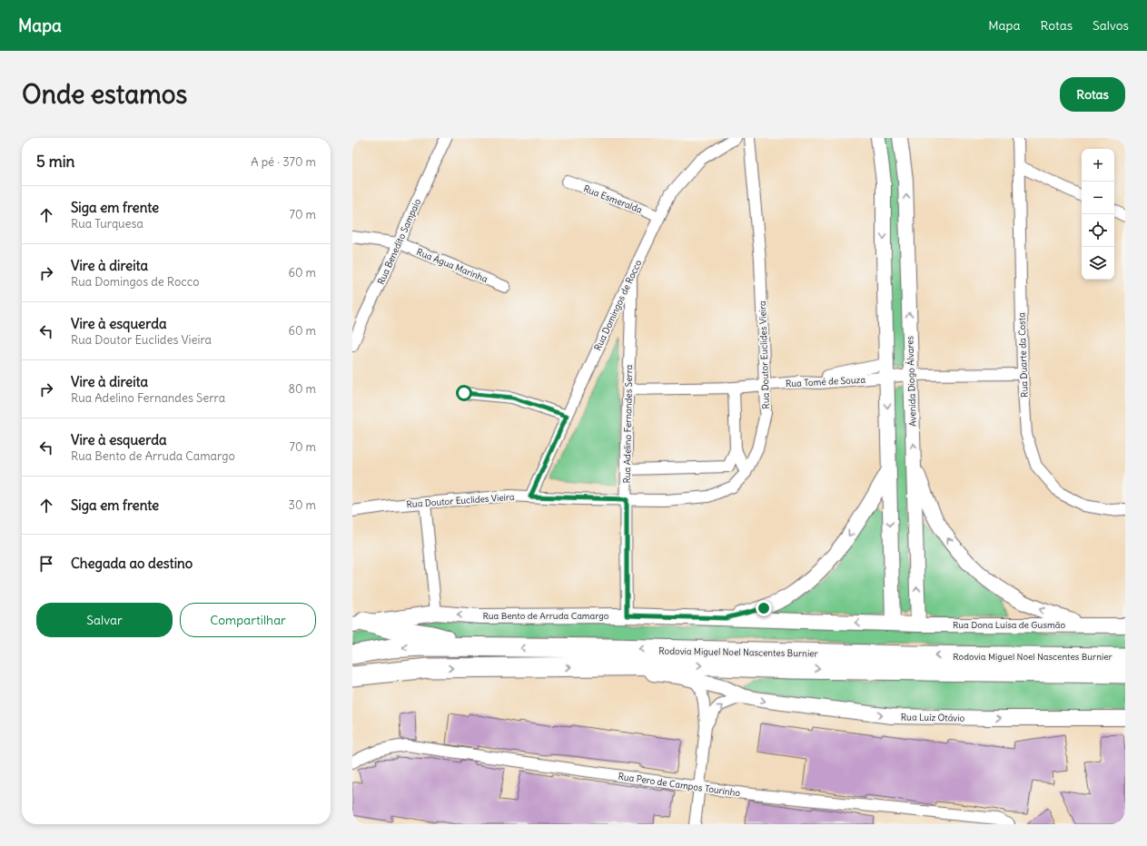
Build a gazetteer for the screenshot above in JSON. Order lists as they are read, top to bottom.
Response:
{
  "streets": {
    "highway": ["Rodovia Miguel Noel Nascentes Burnier"],
    "street": [
      "Rua Esmeralda",
      "Rua Benedito Sampaio",
      "Rua Água Marinha",
      "Rua Domingos de Rocco",
      "Rua Doutor Euclides Vieira",
      "Rua Duarte da Costa",
      "Rua Tomé de Souza",
      "Avenida Diogo Álvares",
      "Rua Adelino Fernandes Serra",
      "Rua Bento de Arruda Camargo",
      "Rua Dona Luísa de Gusmão",
      "Rua Luíz Otávio",
      "Rua Pero de Campos Tourinho"
    ]
  },
  "crossings": [
    ["Rua Esmeralda", "Rua Domingos de Rocco"],
    ["Rua Benedito Sampaio", "Rua Água Marinha"],
    ["Rua Domingos de Rocco", "Rua Doutor Euclides Vieira"],
    ["Rua Domingos de Rocco", "Rua Adelino Fernandes Serra"],
    ["Rua Doutor Euclides Vieira", "Rua Tomé de Souza"],
    ["Rua Doutor Euclides Vieira", "Rua Adelino Fernandes Serra"],
    ["Rua Tomé de Souza", "Rua Adelino Fernandes Serra"],
    ["Avenida Diogo Álvares", "Rua Dona Luísa de Gusmão"],
    ["Rua Adelino Fernandes Serra", "Rua Bento de Arruda Camargo"],
    ["Rua Bento de Arruda Camargo", "Rua Dona Luísa de Gusmão"],
    ["Rodovia Miguel Noel Nascentes Burnier", "Rua Luíz Otávio"]
  ],
  "one_way": ["Rua Bento de Arruda Camargo", "Rua Luíz Otávio"],
  "page": {
    "header": "Mapa",
    "nav": ["Mapa", "Rotas", "Salvos"],
    "buttons": [
      "Rotas",
      ["Salvar", "Compartilhar"]
    ],
    "title": "Onde estamos",
    "heading": ["5 min", "A pé · 370 m"],
    "map_buttons": ["+", "−"],
    "list": [
      ["Siga em frente", "Rua Turquesa", "70 m"],
      ["Vire à direita", "Rua Domingos de Rocco", "60 m"],
      ["Vire à esquerda", "Rua Doutor Euclides Vieira", "60 m"],
      ["Vire à direita", "Rua Adelino Fernandes Serra", "80 m"],
      ["Vire à esquerda", "Rua Bento de Arruda Camargo", "70 m"],
      ["Siga em frente", "30 m"],
      "Chegada ao destino"
    ]
  }
}
